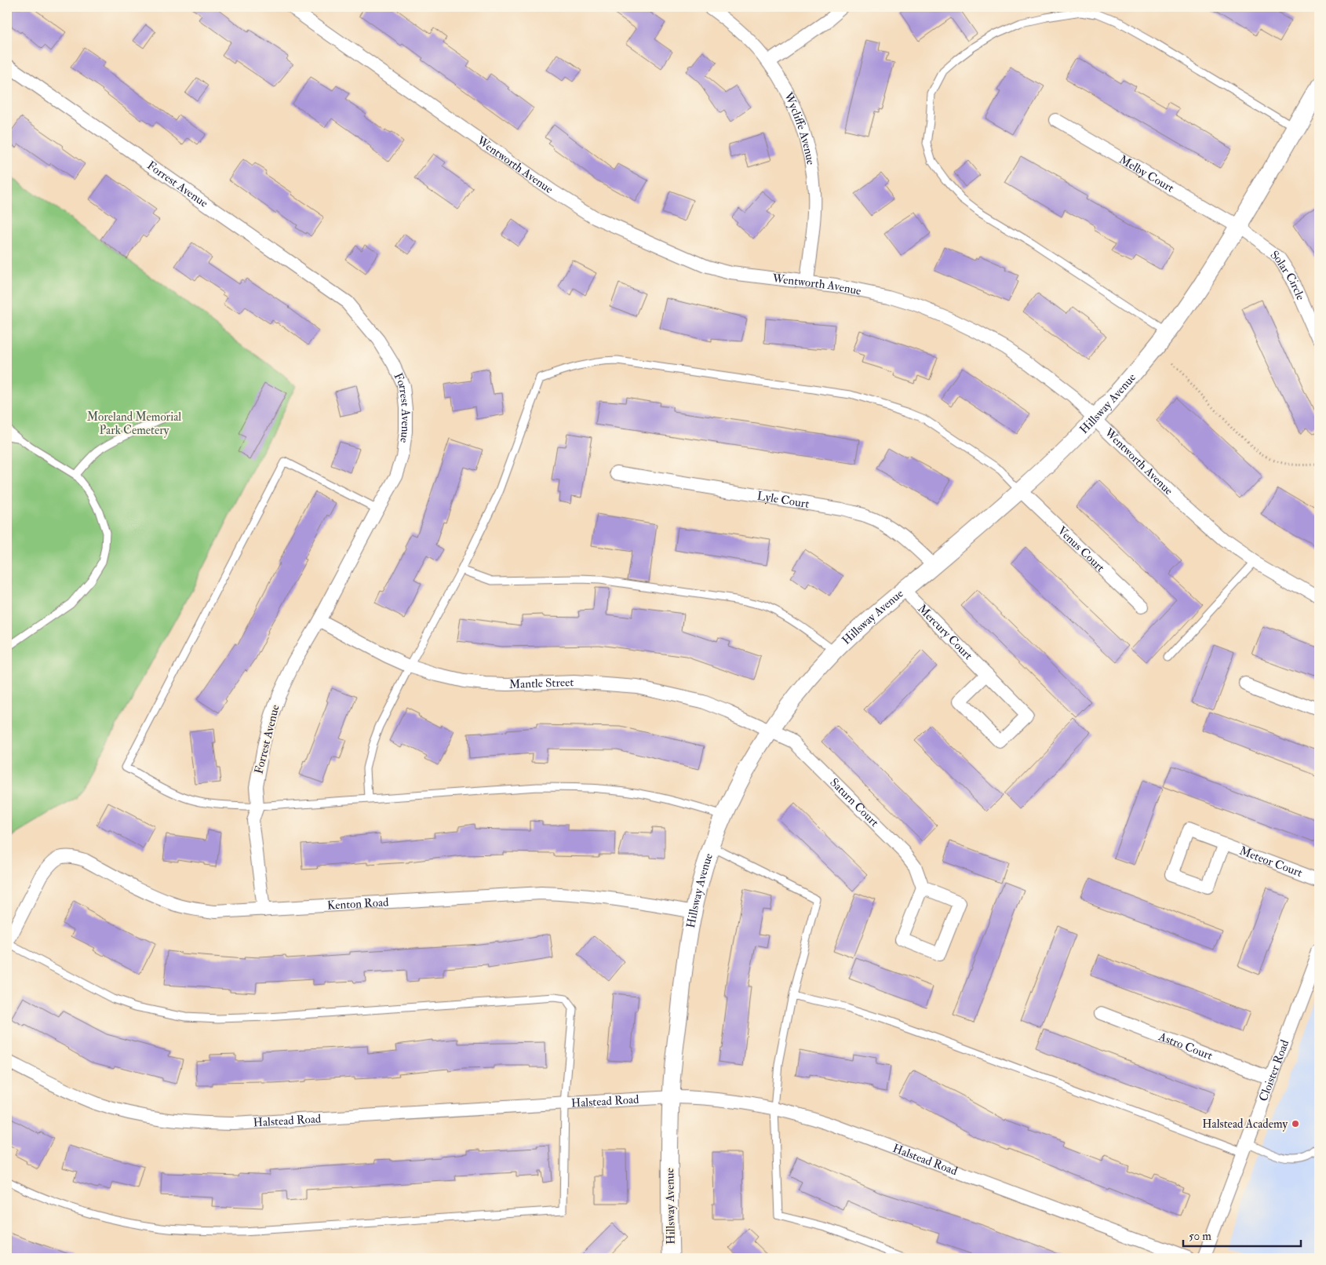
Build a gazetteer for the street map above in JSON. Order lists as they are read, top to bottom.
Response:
{
  "streets": {
    "street": [
      "Wycliffe Avenue",
      "Wentworth Avenue",
      "Melby Court",
      "Forrest Avenue",
      "Solar Circle",
      "Hillsway Avenue",
      "Lyle Court",
      "Venus Court",
      "Mercury Court",
      "Mantle Street",
      "Saturn Court",
      "Meteor Court",
      "Kenton Road",
      "Astro Court",
      "Cloister Road",
      "Halstead Road"
    ]
  },
  "crossings": [
    ["Wycliffe Avenue", "Wentworth Avenue"],
    ["Wentworth Avenue", "Hillsway Avenue"],
    ["Melby Court", "Solar Circle"],
    ["Melby Court", "Hillsway Avenue"],
    ["Forrest Avenue", "Mantle Street"],
    ["Forrest Avenue", "Kenton Road"],
    ["Solar Circle", "Hillsway Avenue"],
    ["Hillsway Avenue", "Lyle Court"],
    ["Hillsway Avenue", "Venus Court"],
    ["Hillsway Avenue", "Mercury Court"],
    ["Hillsway Avenue", "Mantle Street"],
    ["Hillsway Avenue", "Saturn Court"],
    ["Hillsway Avenue", "Kenton Road"],
    ["Hillsway Avenue", "Halstead Road"],
    ["Mantle Street", "Saturn Court"],
    ["Astro Court", "Cloister Road"]
  ],
  "parks": ["Moreland Memorial Park Cemetery"],
  "places": ["Halstead Academy"],
  "scale_bar": "50 m"
}
